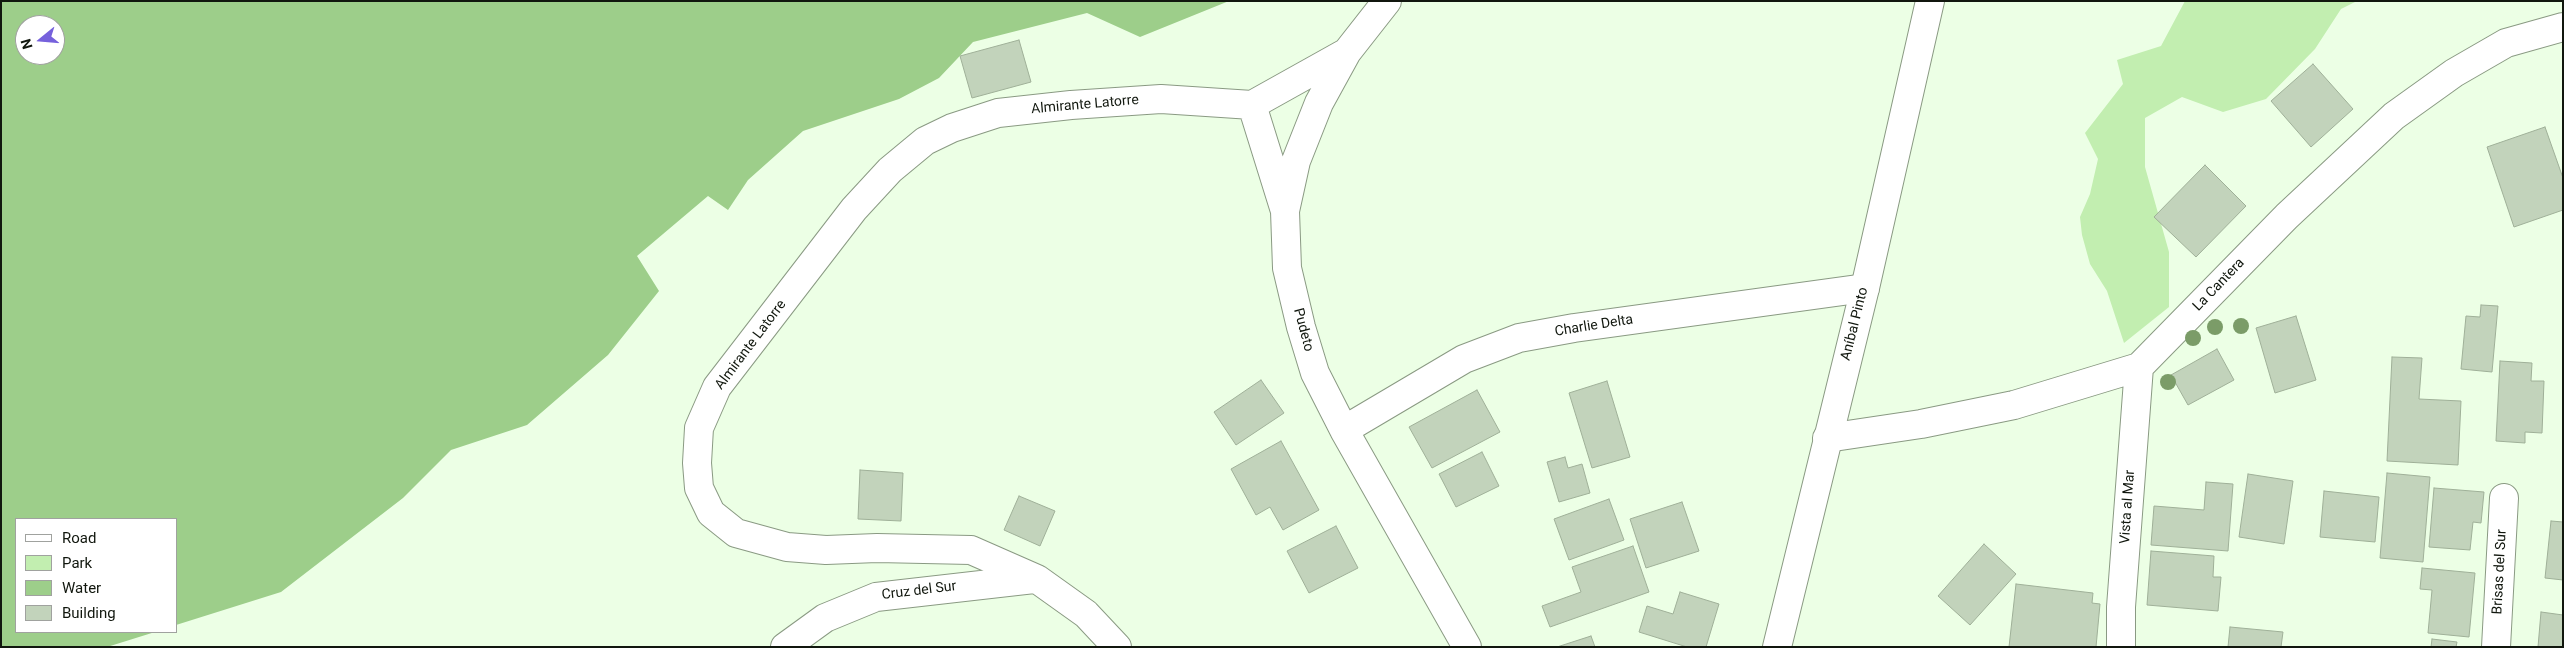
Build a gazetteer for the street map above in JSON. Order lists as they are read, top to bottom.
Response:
{
  "streets": {
    "street": [
      "Almirante Latorre",
      "La Cantera",
      "Aníbal Pinto",
      "Charlie Delta",
      "Pudeto",
      "Vista al Mar",
      "Brisas del Sur",
      "Cruz del Sur"
    ]
  },
  "crossings": [
    ["Almirante Latorre", "Cruz del Sur"],
    ["La Cantera", "Aníbal Pinto"],
    ["La Cantera", "Vista al Mar"],
    ["Aníbal Pinto", "Charlie Delta"],
    ["Charlie Delta", "Pudeto"]
  ],
  "legend": [
    "Road",
    "Park",
    "Water",
    "Building"
  ],
  "north": "left"
}
